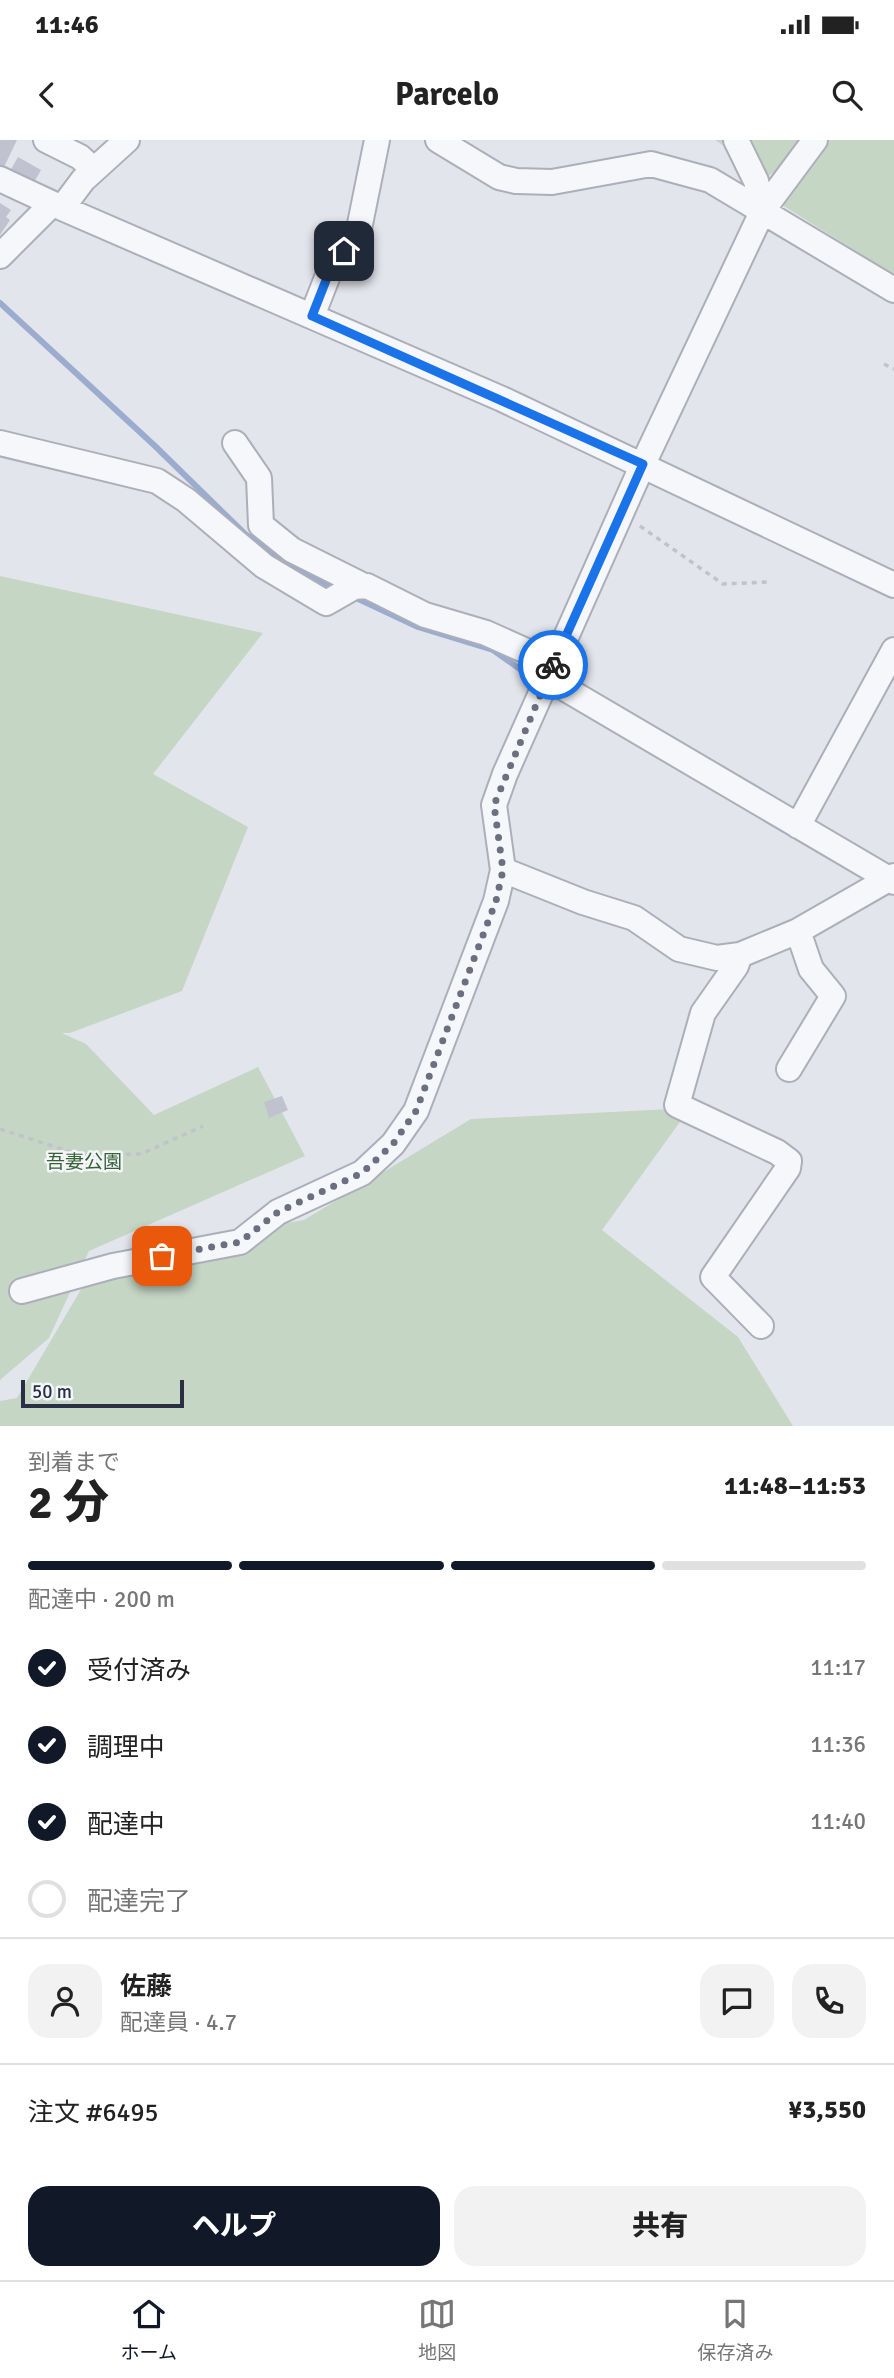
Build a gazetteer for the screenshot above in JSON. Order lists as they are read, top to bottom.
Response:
{
  "parks": ["吾妻公園"],
  "scale_bar": "50 m",
  "page": {
    "status": "11:46",
    "header": "Parcelo",
    "scale": "50 m",
    "heading": ["2 分", "到着まで", "11:48–11:53"],
    "panel": [
      "佐藤",
      "配達員 · 4.7",
      "注文 #6495",
      "¥3,550"
    ],
    "bar": "配達中 · 200 m",
    "list": [
      ["受付済み", "11:17"],
      ["調理中", "11:36"],
      ["配達中", "11:40"],
      "配達完了"
    ],
    "buttons": ["ヘルプ", "共有"],
    "tabs": ["ホーム", "地図", "保存済み"]
  }
}
